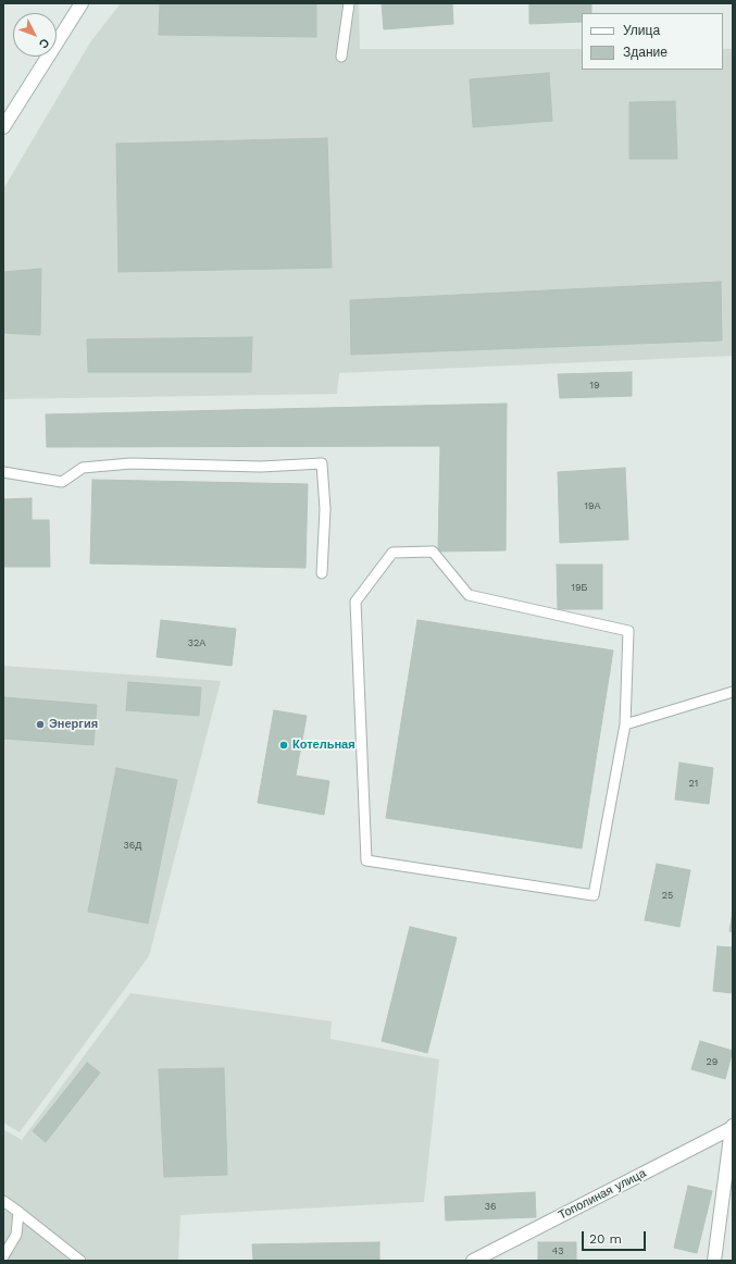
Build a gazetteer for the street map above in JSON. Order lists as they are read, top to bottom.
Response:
{
  "streets": {
    "street": ["Тополиная улица"]
  },
  "places": ["Энергия", "Котельная"],
  "house_numbers": [
    "19",
    "19А",
    "19Б",
    "32А",
    "21",
    "36Д",
    "25",
    "29",
    "36",
    "43"
  ],
  "legend": ["Улица", "Здание"],
  "scale_bar": "20 m",
  "north": "bottom right"
}
